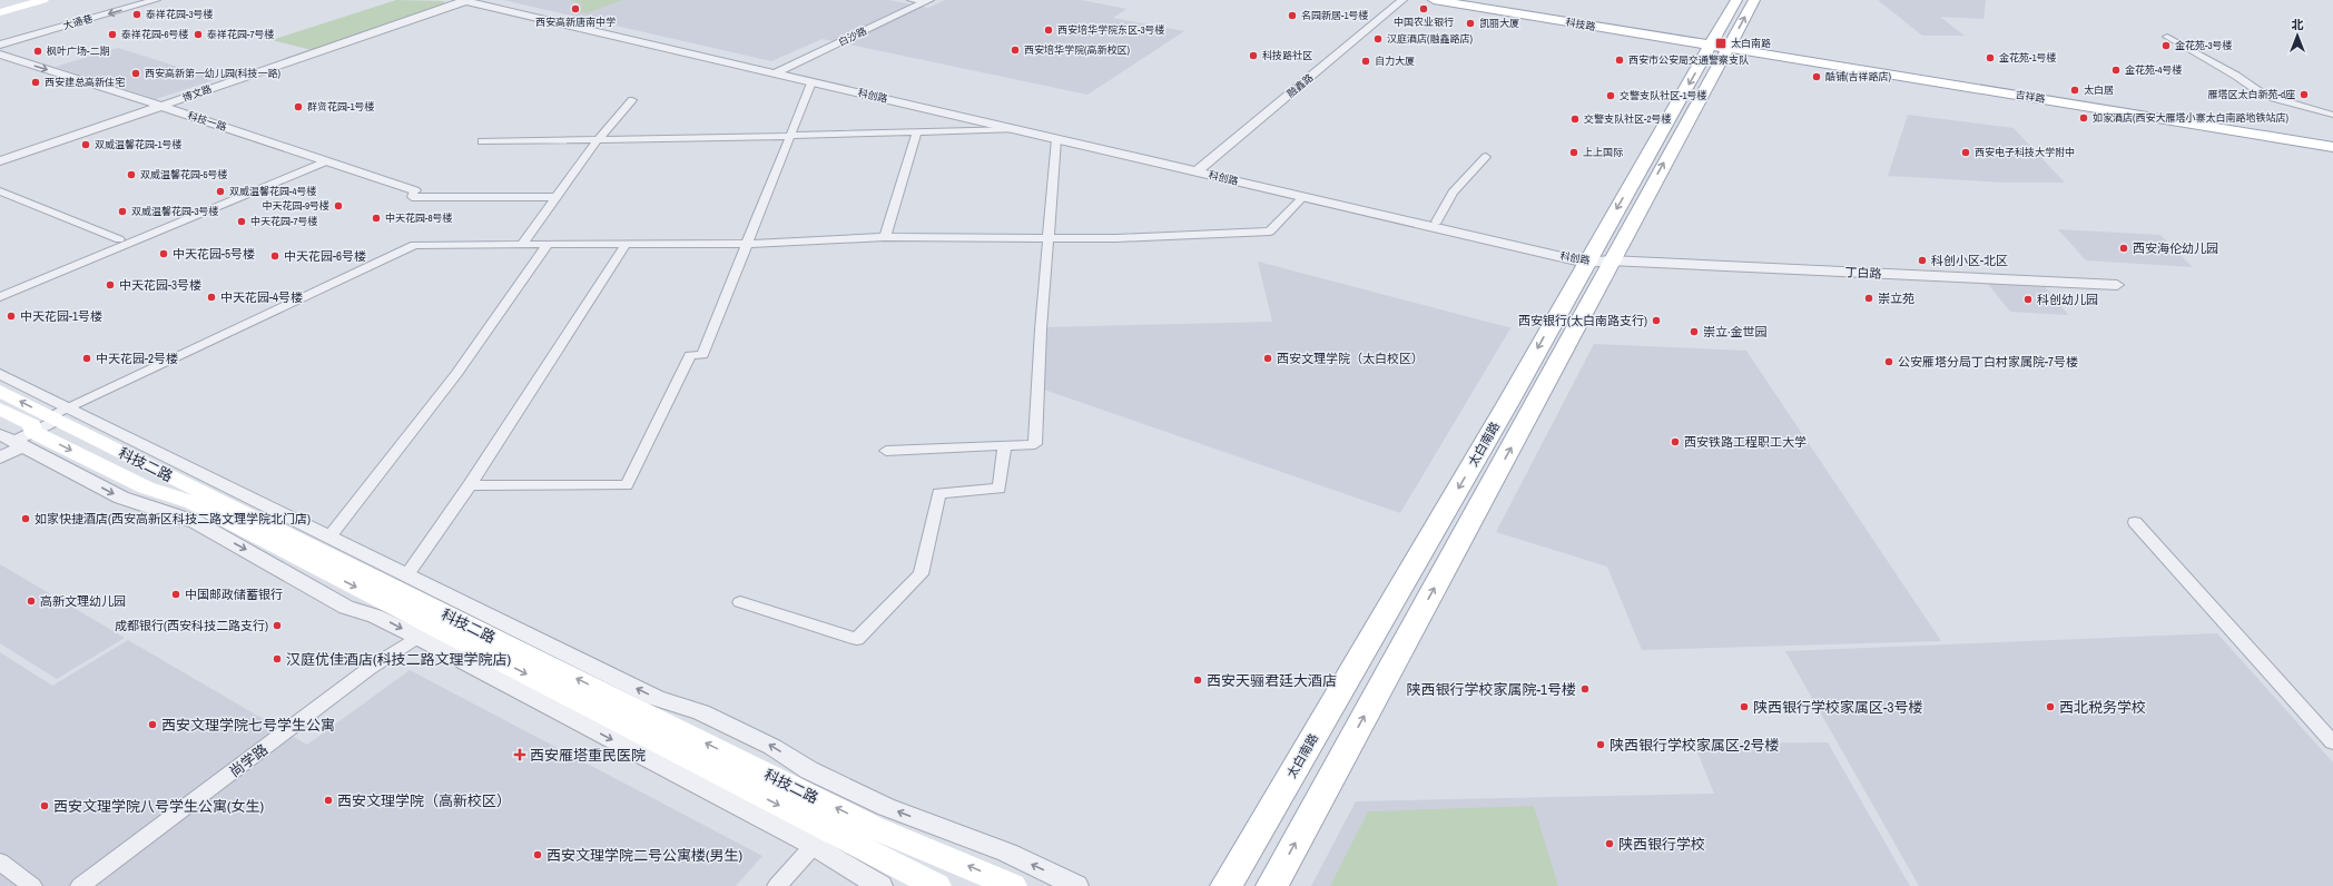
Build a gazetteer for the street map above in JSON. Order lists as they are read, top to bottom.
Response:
{
  "streets": {
    "main road": [
      "科技路",
      "吉祥路",
      "太白南路",
      "科技二路"
    ],
    "street": [
      "大通巷",
      "白沙路",
      "融鑫路",
      "博文路",
      "科创路",
      "科技一路",
      "丁白路",
      "尚学路"
    ]
  },
  "crossings": [
    ["科技路", "吉祥路"],
    ["科技路", "太白南路"],
    ["白沙路", "科创路"],
    ["融鑫路", "科创路"],
    ["博文路", "科创路"],
    ["博文路", "科技一路"],
    ["科创路", "丁白路"],
    ["科创路", "太白南路"],
    ["吉祥路", "太白南路"],
    ["丁白路", "太白南路"]
  ],
  "one_way": ["大通巷"],
  "places": {
    "other": [
      "西安高新唐南中学",
      "中国农业银行",
      "泰祥花园-3号楼",
      "名园新居-1号楼",
      "凯丽大厦",
      "西安培华学院东区-3号楼",
      "泰祥花园-6号楼",
      "泰祥花园-7号楼",
      "汉庭酒店(融鑫路店)",
      "金花苑-3号楼",
      "西安培华学院(高新校区)",
      "枫叶广场-二期",
      "科技路社区",
      "金花苑-1号楼",
      "西安市公安局交通警察支队",
      "自力大厦",
      "金花苑-4号楼",
      "西安高新第一幼儿园(科技一路)",
      "酷铺(吉祥路店)",
      "西安建总高新住宅",
      "太白居",
      "雁塔区太白新苑-d座",
      "交警支队社区-1号楼",
      "群贤花园-1号楼",
      "如家酒店(西安大雁塔小寨太白南路地铁站店)",
      "交警支队社区-2号楼",
      "双威温馨花园-1号楼",
      "上上国际",
      "西安电子科技大学附中",
      "双威温馨花园-5号楼",
      "双威温馨花园-4号楼",
      "中天花园-9号楼",
      "双威温馨花园-3号楼",
      "中天花园-8号楼",
      "中天花园-7号楼",
      "西安海伦幼儿园",
      "中天花园-5号楼",
      "中天花园-6号楼",
      "科创小区-北区",
      "中天花园-3号楼",
      "中天花园-4号楼",
      "崇立苑",
      "科创幼儿园",
      "中天花园-1号楼",
      "西安银行(太白南路支行)",
      "崇立·金世园",
      "中天花园-2号楼",
      "西安文理学院（太白校区）",
      "公安雁塔分局丁白村家属院-7号楼",
      "西安铁路工程职工大学",
      "如家快捷酒店(西安高新区科技二路文理学院北门店)",
      "中国邮政储蓄银行",
      "高新文理幼儿园",
      "成都银行(西安科技二路支行)",
      "汉庭优佳酒店(科技二路文理学院店)",
      "西安天骊君廷大酒店",
      "陕西银行学校家属院-1号楼",
      "陕西银行学校家属区-3号楼",
      "西北税务学校",
      "西安文理学院七号学生公寓",
      "陕西银行学校家属区-2号楼",
      "西安文理学院（高新校区）",
      "西安文理学院八号学生公寓(女生)",
      "陕西银行学校",
      "西安文理学院二号公寓楼(男生)"
    ],
    "transit": ["太白南路"],
    "health": ["西安雁塔重民医院"]
  },
  "north": "top"
}
